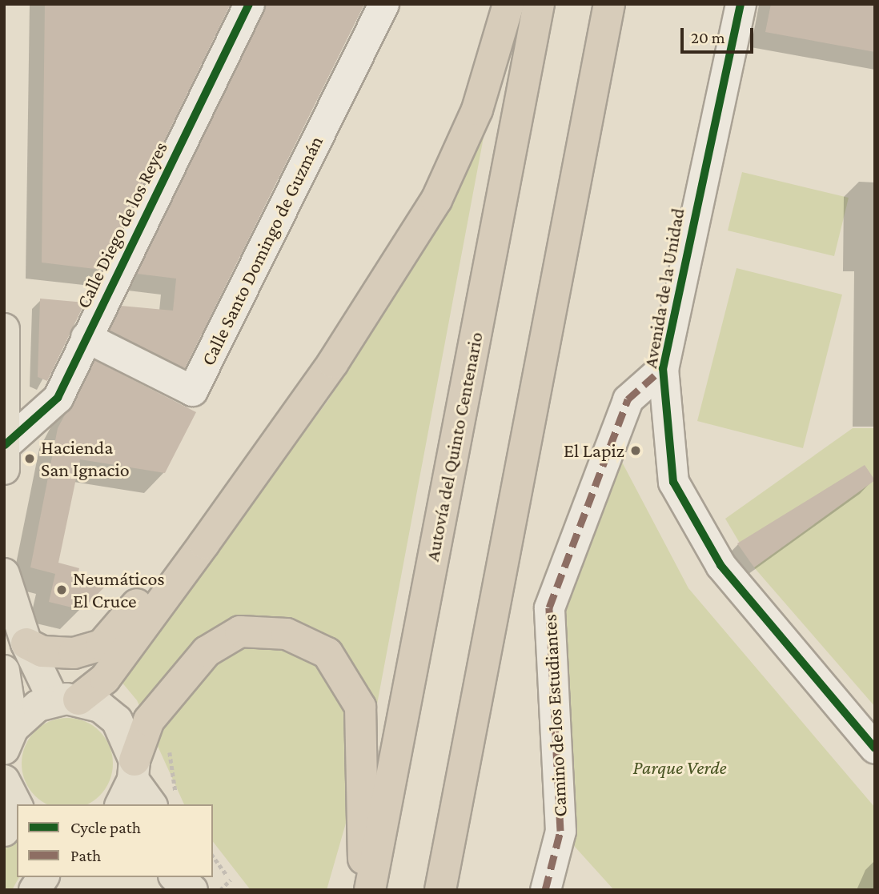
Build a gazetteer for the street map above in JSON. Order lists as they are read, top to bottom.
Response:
{
  "streets": {
    "highway": ["Autovía del Quinto Centenario"],
    "street": [
      "Calle Diego de los Reyes",
      "Calle Santo Domingo de Guzmán",
      "Avenida de la Unidad",
      "Camino de los Estudiantes"
    ]
  },
  "crossings": [
    ["Calle Diego de los Reyes", "Calle Santo Domingo de Guzmán"],
    ["Avenida de la Unidad", "Camino de los Estudiantes"]
  ],
  "parks": ["Parque Verde"],
  "places": ["El Lapiz", "Hacienda San Ignacio", "Neumáticos El Cruce"],
  "legend": ["Cycle path", "Path"],
  "scale_bar": "20 m"
}
